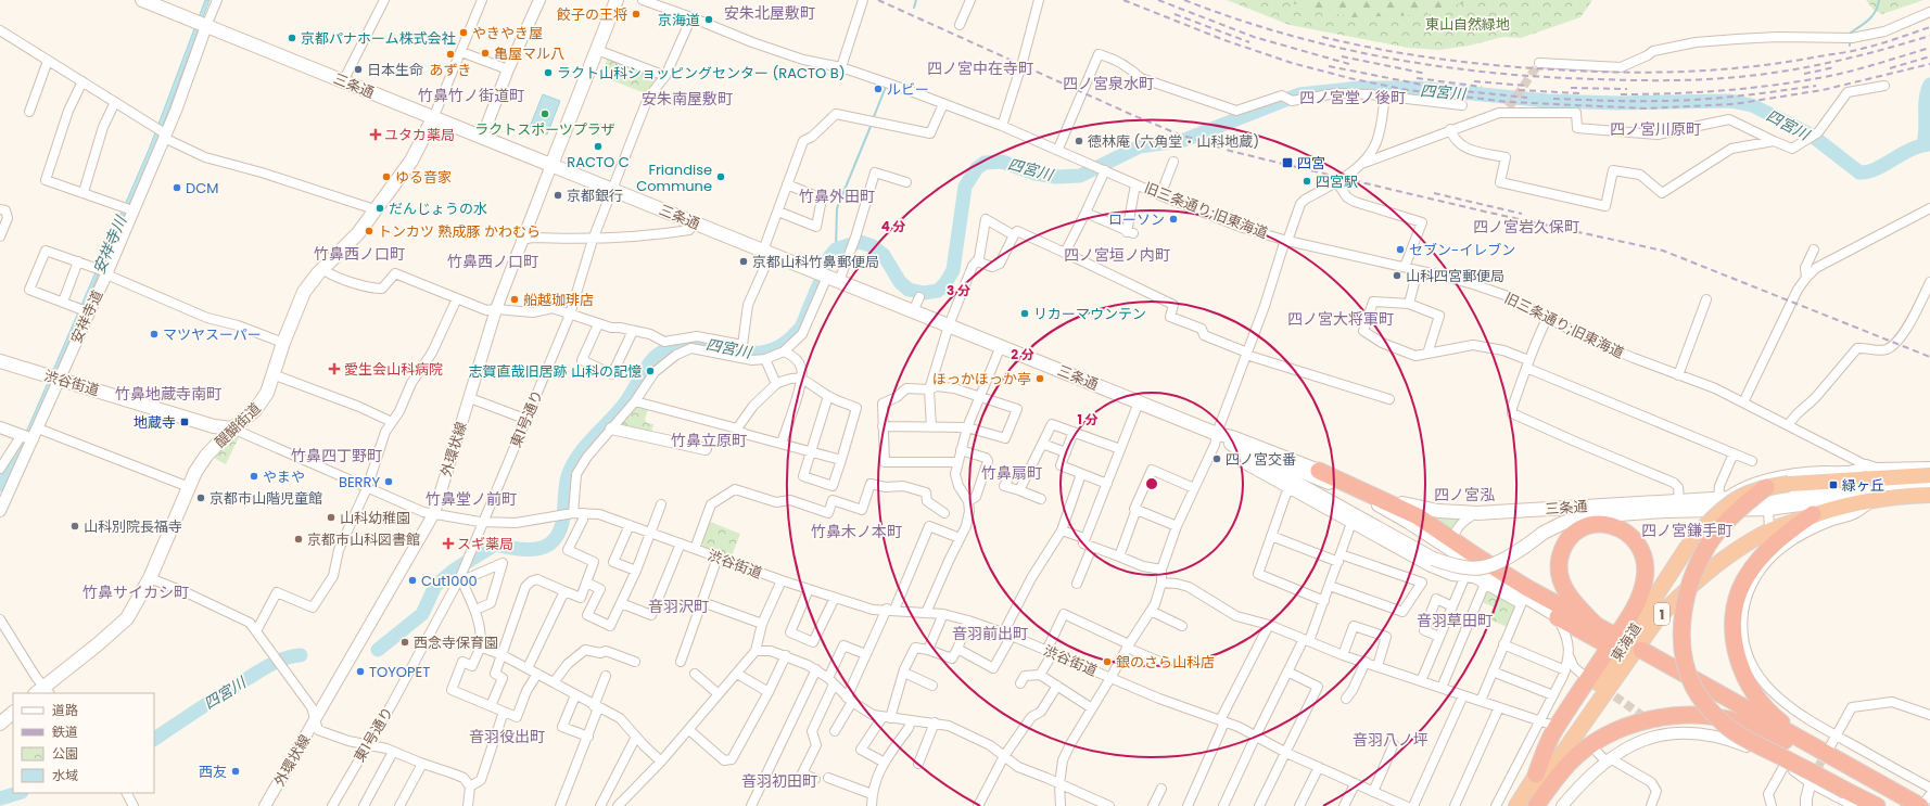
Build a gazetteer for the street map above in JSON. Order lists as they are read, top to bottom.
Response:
{
  "streets": {
    "highway": ["1", "東海道"],
    "main road": ["三条通", "渋谷街道", "醍醐街道"],
    "street": [
      "旧三条通り;旧東海道",
      "安祥寺道",
      "東1号通り",
      "外環状線"
    ]
  },
  "crossings": [
    ["三条通", "安祥寺道"],
    ["三条通", "東1号通り"],
    ["三条通", "醍醐街道"],
    ["三条通", "外環状線"],
    ["三条通", "東海道"],
    ["旧三条通り;旧東海道", "東1号通り"],
    ["安祥寺道", "渋谷街道"],
    ["渋谷街道", "東1号通り"],
    ["渋谷街道", "醍醐街道"],
    ["渋谷街道", "外環状線"]
  ],
  "districts": [
    "安朱北屋敷町",
    "四ノ宮中在寺町",
    "四ノ宮泉水町",
    "竹鼻竹ノ街道町",
    "四ノ宮堂ノ後町",
    "安朱南屋敷町",
    "四ノ宮川原町",
    "竹鼻外田町",
    "四ノ宮岩久保町",
    "竹鼻西ノ口町",
    "四ノ宮垣ノ内町",
    "竹鼻西ノ口町",
    "四ノ宮大将軍町",
    "竹鼻地蔵寺南町",
    "竹鼻立原町",
    "竹鼻四丁野町",
    "竹鼻扇町",
    "四ノ宮泓",
    "竹鼻堂ノ前町",
    "四ノ宮鎌手町",
    "竹鼻木ノ本町",
    "竹鼻サイカシ町",
    "音羽沢町",
    "音羽草田町",
    "音羽前出町",
    "音羽役出町",
    "音羽八ノ坪",
    "音羽初田町"
  ],
  "water": ["四宮川", "安祥寺川"],
  "parks": ["東山自然緑地"],
  "places": {
    "other": [
      "餃子の王将",
      "京海道",
      "やきやき屋",
      "京都パナホーム株式会社",
      "亀屋マル八",
      "あずき",
      "日本生命",
      "ラクト山科ショッピングセンター (RACTO B)",
      "ルビー",
      "ラクトスポーツプラザ",
      "徳林庵 (六角堂・山科地蔵)",
      "RACTO C",
      "ゆる音家",
      "Friandise Commune",
      "四宮駅",
      "DCM",
      "京都銀行",
      "だんじょうの水",
      "ローソン",
      "トンカツ 熟成豚 かわむら",
      "セブン-イレブン",
      "京都山科竹鼻郵便局",
      "山科四宮郵便局",
      "船越珈琲店",
      "リカーマウンテン",
      "マツヤスーパー",
      "志賀直哉旧居跡 山科の記憶",
      "ほっかほっか亭",
      "四ノ宮交番",
      "やまや",
      "BERRY",
      "京都市山階児童館",
      "山科幼稚園",
      "山科別院長福寺",
      "京都市山科図書館",
      "Cut1000",
      "西念寺保育園",
      "銀のさら山科店",
      "TOYOPET",
      "西友"
    ],
    "health": ["ユタカ薬局", "愛生会山科病院", "スギ薬局"],
    "transit": ["四宮", "地蔵寺", "緑ヶ丘"]
  },
  "legend": [
    "道路",
    "鉄道",
    "公園",
    "水域"
  ],
  "rings": [
    "4 分",
    "3 分",
    "2 分",
    "1 分"
  ]
}
